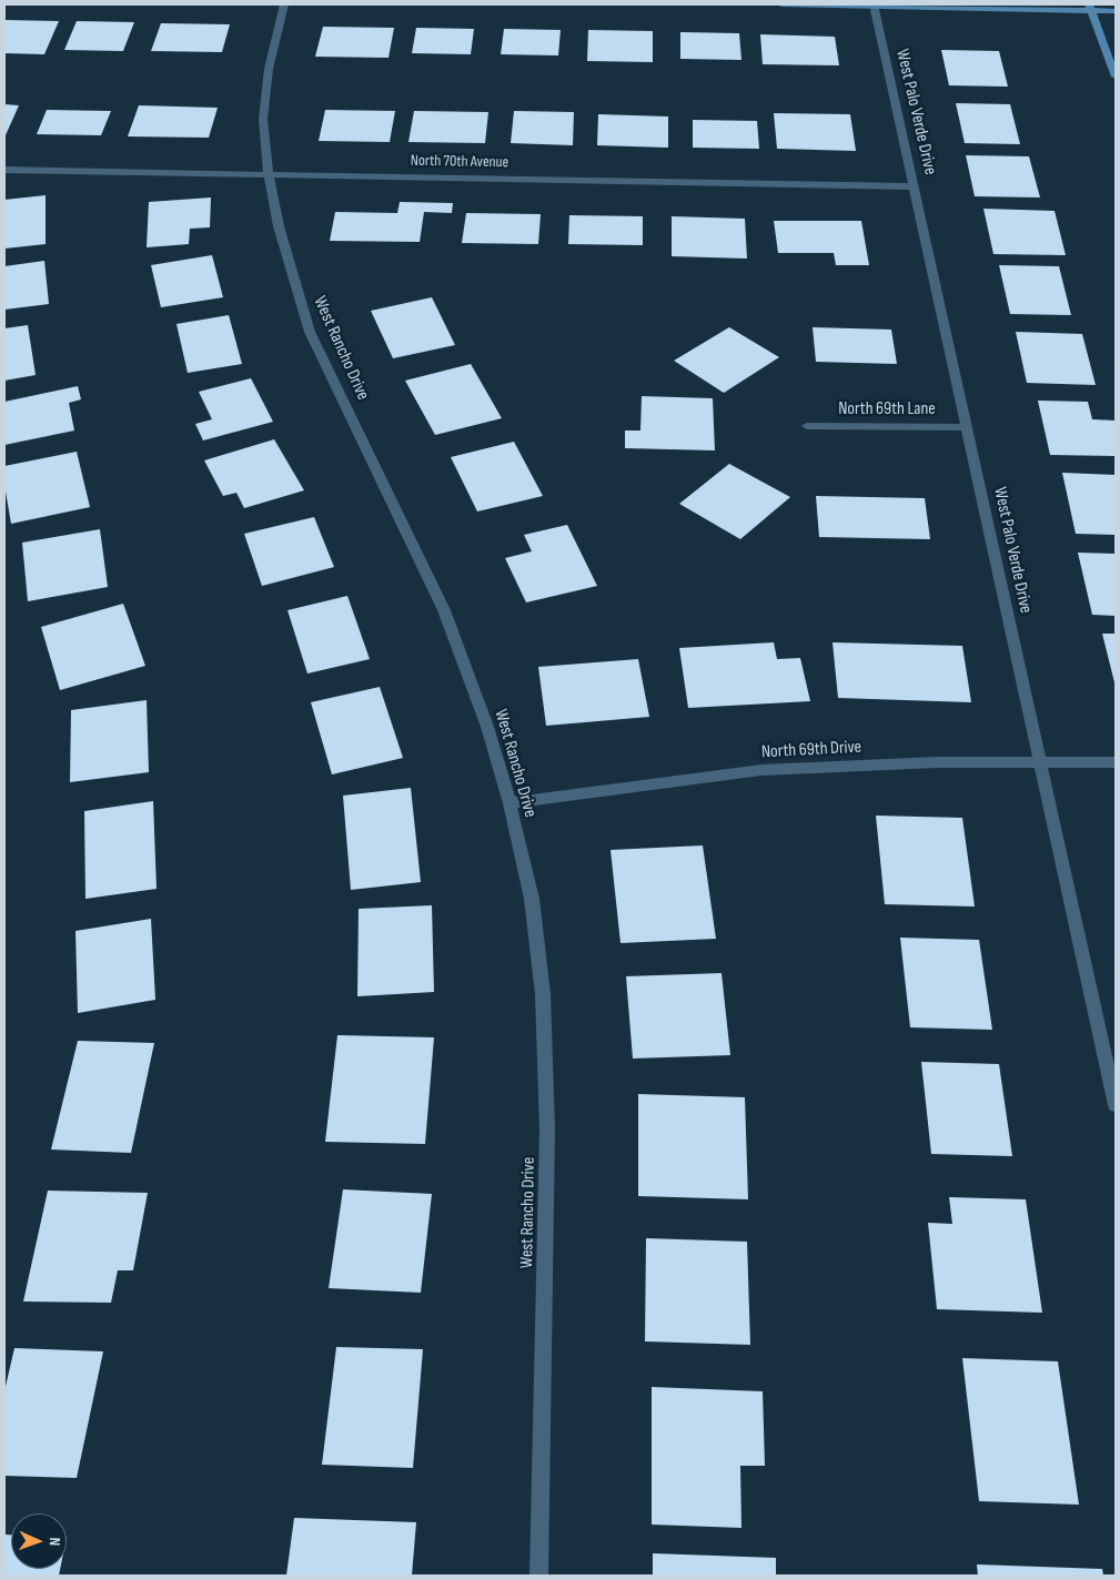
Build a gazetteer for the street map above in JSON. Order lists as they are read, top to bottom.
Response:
{
  "streets": {
    "street": [
      "West Palo Verde Drive",
      "North 70th Avenue",
      "West Rancho Drive",
      "North 69th Lane",
      "North 69th Drive"
    ]
  },
  "crossings": [
    ["West Palo Verde Drive", "North 70th Avenue"],
    ["West Palo Verde Drive", "North 69th Lane"],
    ["West Palo Verde Drive", "North 69th Drive"],
    ["North 70th Avenue", "West Rancho Drive"],
    ["West Rancho Drive", "North 69th Drive"]
  ],
  "north": "right"
}
